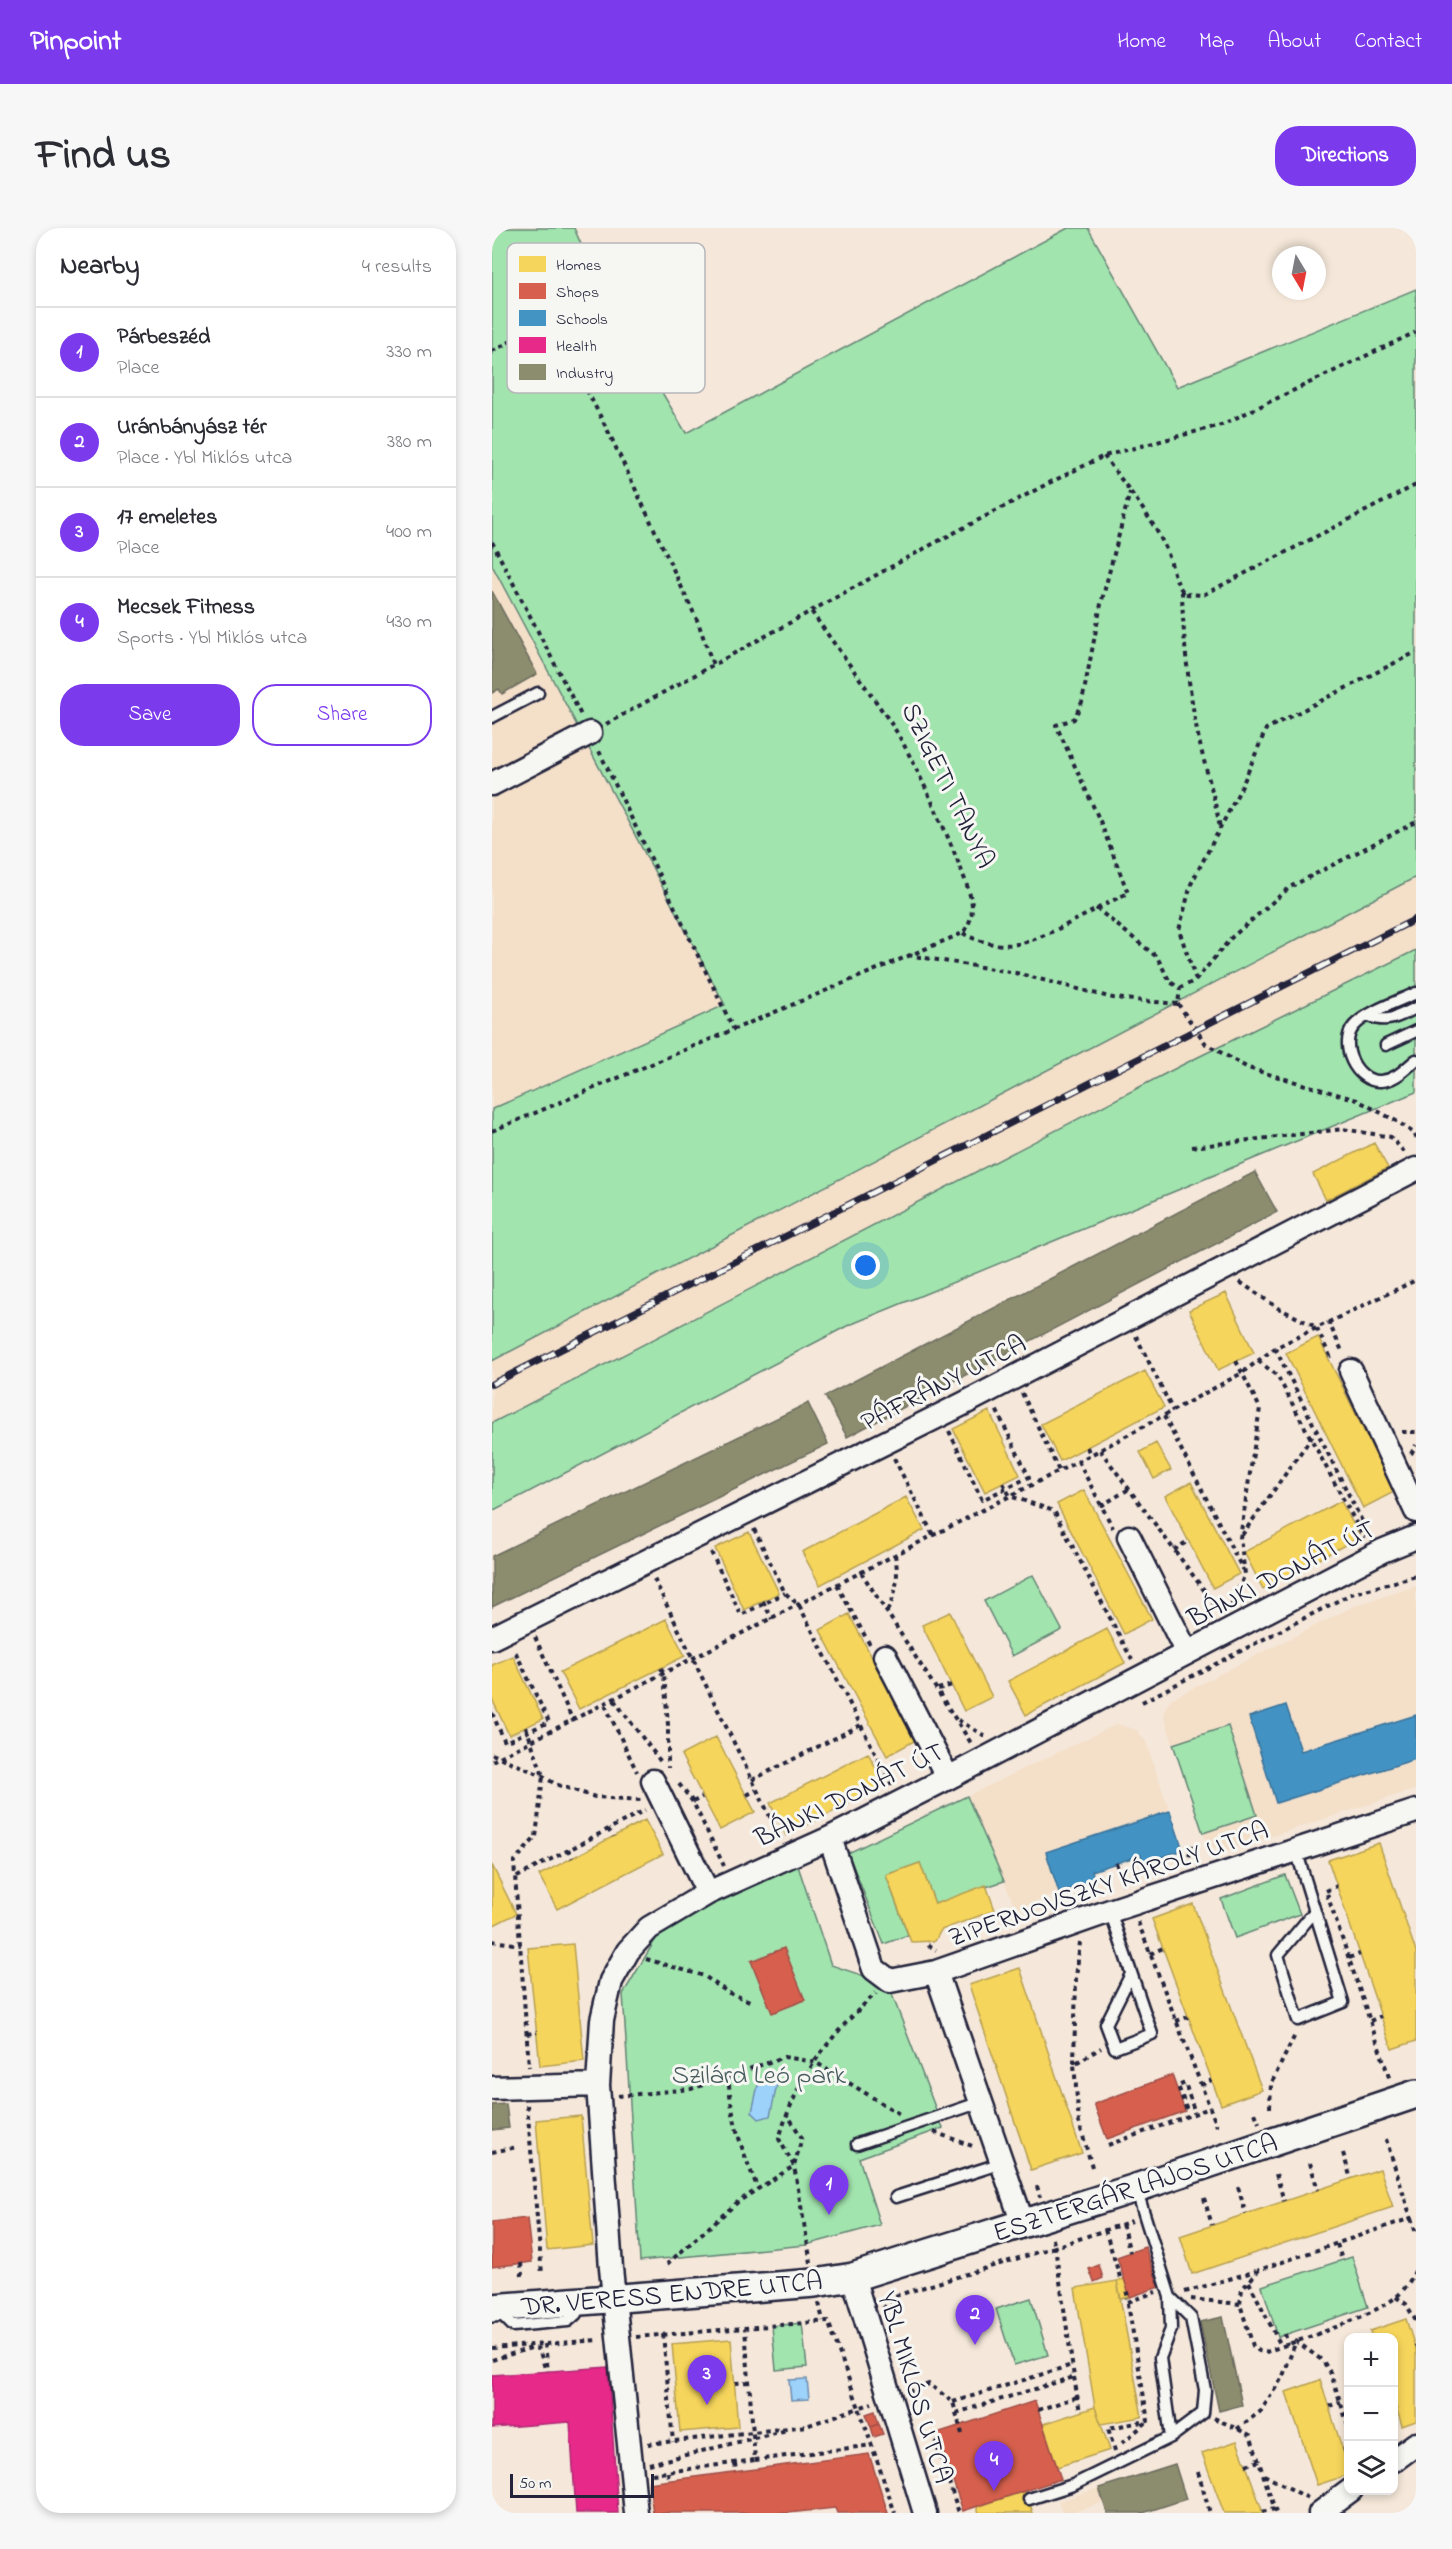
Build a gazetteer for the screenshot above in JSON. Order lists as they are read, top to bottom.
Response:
{
  "streets": {
    "street": [
      "PÁFRÁNY UTCA",
      "BÁNKI DONÁT ÚT",
      "ZIPERNOVSZKY KÁROLY UTCA",
      "ESZTERGÁR LAJOS UTCA",
      "DR. VERESS ENDRE UTCA",
      "YBL MIKLÓS UTCA"
    ],
    "path": ["SZIGETI TANYA"]
  },
  "crossings": [
    ["BÁNKI DONÁT ÚT", "DR. VERESS ENDRE UTCA"],
    ["ZIPERNOVSZKY KÁROLY UTCA", "ESZTERGÁR LAJOS UTCA"],
    ["ESZTERGÁR LAJOS UTCA", "DR. VERESS ENDRE UTCA"],
    ["ESZTERGÁR LAJOS UTCA", "YBL MIKLÓS UTCA"],
    ["DR. VERESS ENDRE UTCA", "YBL MIKLÓS UTCA"]
  ],
  "parks": ["Szilárd Leó park"],
  "legend": [
    "Homes",
    "Shops",
    "Schools",
    "Health",
    "Industry"
  ],
  "scale_bar": "50 m",
  "north": "bottom",
  "page": {
    "header": "Pinpoint",
    "nav": [
      "Home",
      "Map",
      "About",
      "Contact"
    ],
    "title": "Find us",
    "buttons": [
      "Directions",
      ["Save", "Share"]
    ],
    "heading": ["Nearby", "4 results"],
    "list": [
      {
        "mark": "1",
        "name": "Párbeszéd",
        "note": "Place",
        "value": "330 m"
      },
      {
        "mark": "2",
        "name": "Uránbányász tér",
        "note": "Place · Ybl Miklós utca",
        "value": "380 m"
      },
      {
        "mark": "3",
        "name": "17 emeletes",
        "note": "Place",
        "value": "400 m"
      },
      {
        "mark": "4",
        "name": "Mecsek Fitness",
        "note": "Sports · Ybl Miklós utca",
        "value": "430 m"
      }
    ],
    "pins": [
      "1",
      "2",
      "3",
      "4"
    ],
    "map_buttons": ["+", "−"],
    "scale": "50 m"
  }
}
